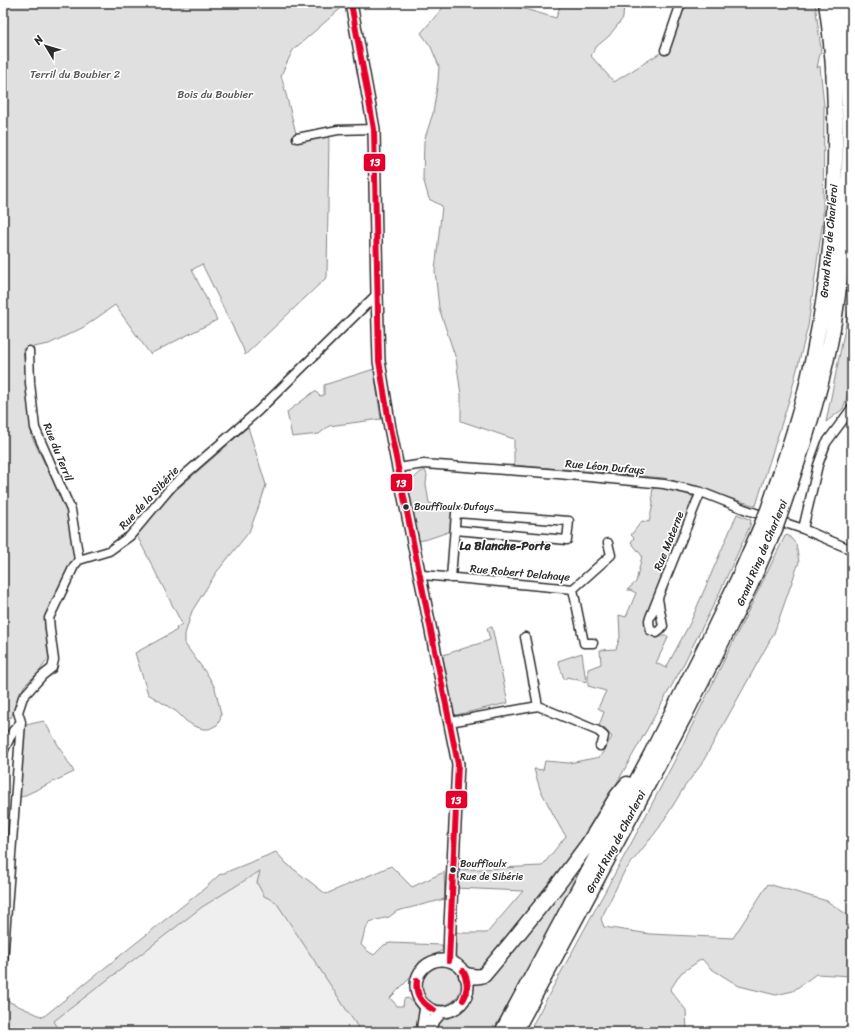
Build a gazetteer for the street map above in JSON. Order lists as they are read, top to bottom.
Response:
{
  "streets": {
    "highway": ["Grand Ring de Charleroi"],
    "street": [
      "Rue du Terril",
      "Rue Léon Dufays",
      "Rue de la Sibérie",
      "Rue Materne",
      "Rue Robert Delahaye"
    ]
  },
  "crossings": [
    ["Rue du Terril", "Rue de la Sibérie"],
    ["Rue Léon Dufays", "Rue Materne"]
  ],
  "districts": ["La Blanche-Porte"],
  "parks": ["Terril du Boubier 2", "Bois du Boubier"],
  "places": ["Bouffioulx Dufays", "Bouffioulx Rue de Sibérie"],
  "lines": ["transit line 13"],
  "north": "top left"
}
